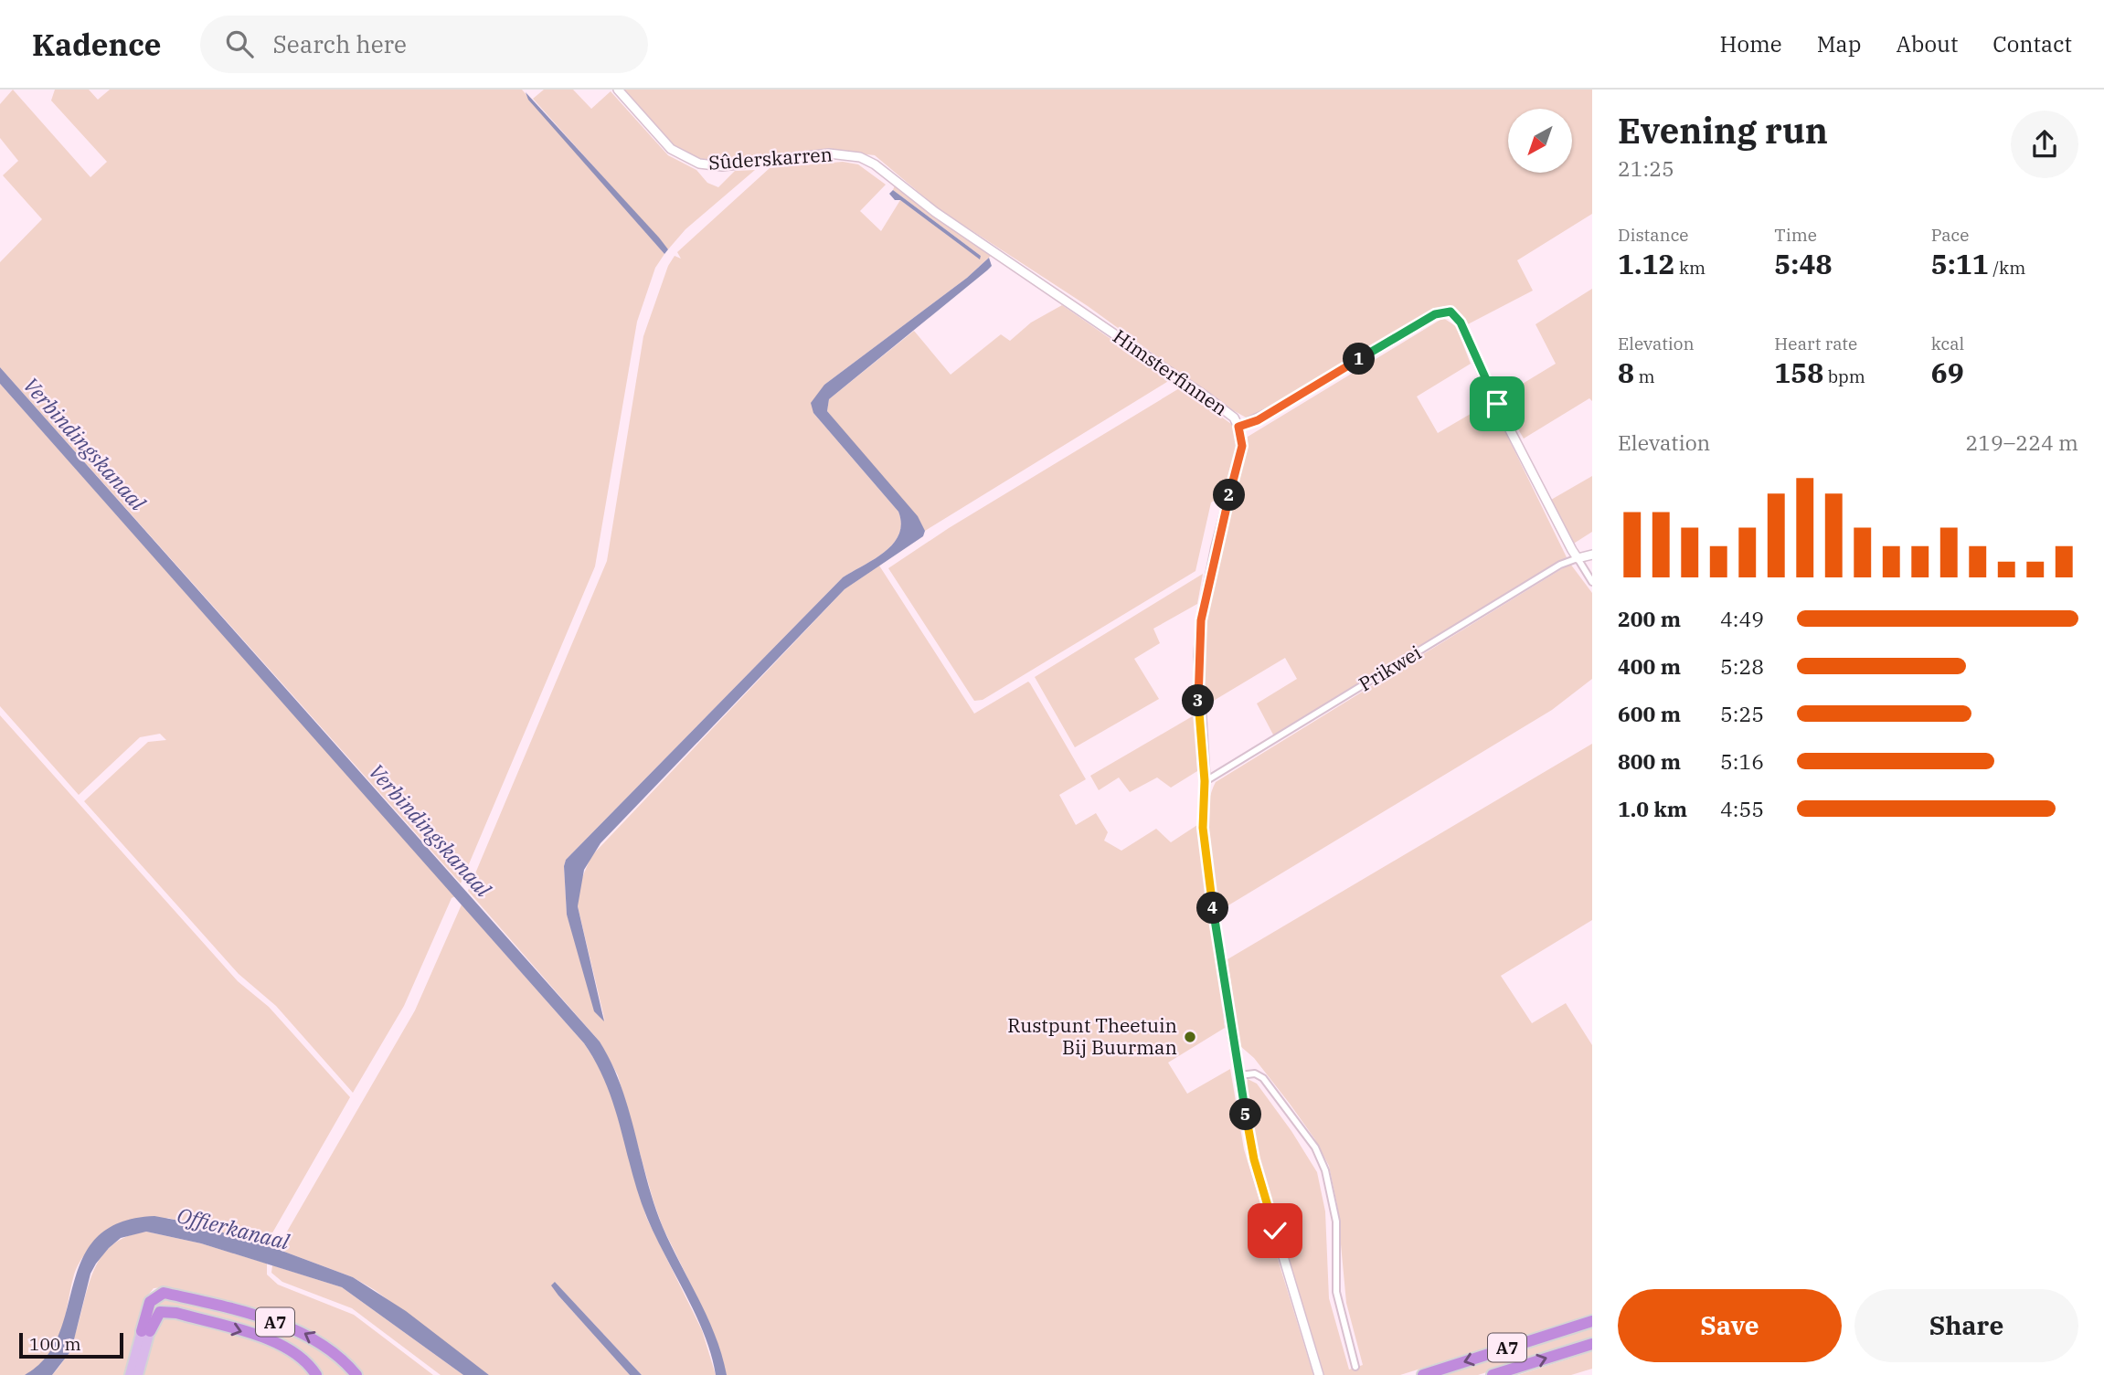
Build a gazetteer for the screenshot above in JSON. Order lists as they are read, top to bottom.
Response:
{
  "streets": {
    "highway": ["A7"],
    "street": ["Sûderskarren", "Himsterfinnen", "Prikwei"]
  },
  "crossings": [
    ["Sûderskarren", "Himsterfinnen"],
    ["Himsterfinnen", "Prikwei"]
  ],
  "water": ["Verbindingskanaal", "Offierkanaal"],
  "places": ["Rustpunt Theetuin Bij Buurman"],
  "scale_bar": "100 m",
  "north": "bottom left",
  "page": {
    "header": "Kadence",
    "search": "Search here",
    "nav": [
      "Home",
      "Map",
      "About",
      "Contact"
    ],
    "heading": ["Evening run", "21:25"],
    "stats": [
      ["Distance", "1.12 km"],
      ["Time", "5:48"],
      ["Pace", "5:11 /km"],
      ["Elevation", "8 m"],
      ["Heart rate", "158 bpm"],
      ["kcal", "69"]
    ],
    "pins": [
      "1",
      "2",
      "3",
      "4",
      "5"
    ],
    "chart": ["Elevation", "219–224 m"],
    "list": [
      {
        "name": "200 m",
        "note": "4:49"
      },
      {
        "name": "400 m",
        "note": "5:28"
      },
      {
        "name": "600 m",
        "note": "5:25"
      },
      {
        "name": "800 m",
        "note": "5:16"
      },
      {
        "name": "1.0 km",
        "note": "4:55"
      }
    ],
    "buttons": ["Save", "Share"],
    "scale": "100 m"
  }
}
